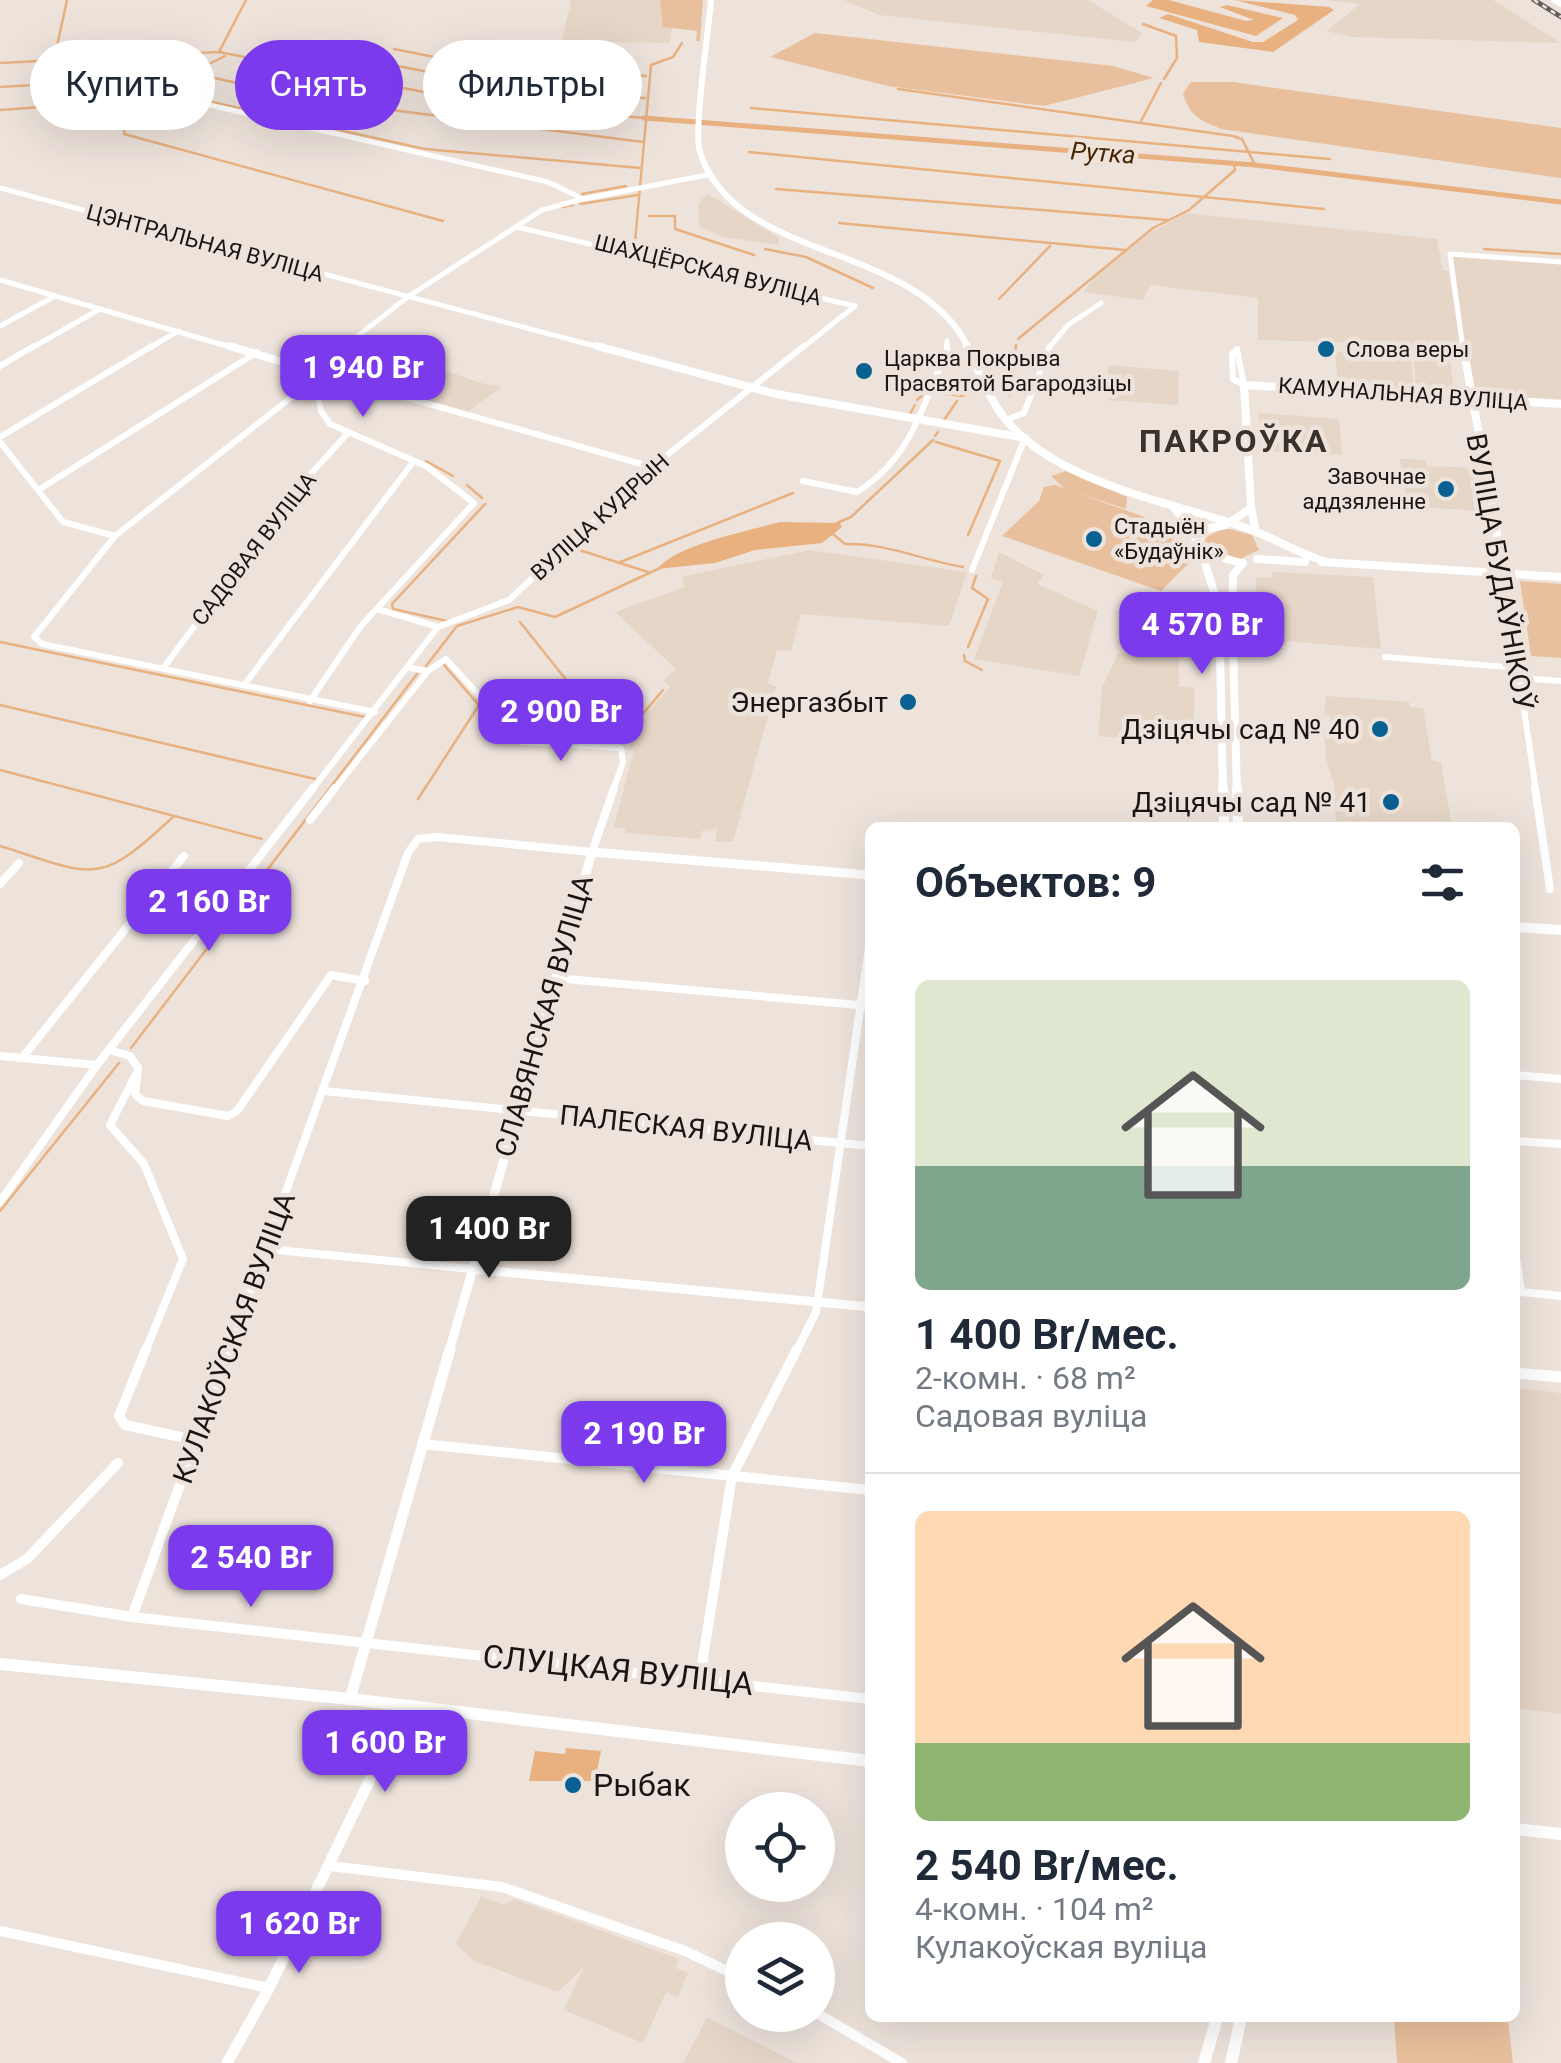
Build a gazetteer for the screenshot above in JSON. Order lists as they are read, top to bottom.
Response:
{
  "streets": {
    "street": [
      "ЦЭНТРАЛЬНАЯ ВУЛІЦА",
      "ШАХЦЁРСКАЯ ВУЛІЦА",
      "КАМУНАЛЬНАЯ ВУЛІЦА",
      "ВУЛІЦА КУДРЫН",
      "САДОВАЯ ВУЛІЦА",
      "ВУЛІЦА БУДАЎНІКОЎ",
      "СЛАВЯНСКАЯ ВУЛІЦА",
      "ПАЛЕСКАЯ ВУЛІЦА",
      "КУЛАКОЎСКАЯ ВУЛІЦА",
      "СЛУЦКАЯ ВУЛІЦА"
    ]
  },
  "crossings": [
    ["ЦЭНТРАЛЬНАЯ ВУЛІЦА", "ШАХЦЁРСКАЯ ВУЛІЦА"],
    ["ЦЭНТРАЛЬНАЯ ВУЛІЦА", "ВУЛІЦА КУДРЫН"],
    ["ШАХЦЁРСКАЯ ВУЛІЦА", "ВУЛІЦА КУДРЫН"],
    ["КАМУНАЛЬНАЯ ВУЛІЦА", "ВУЛІЦА БУДАЎНІКОЎ"],
    ["СЛАВЯНСКАЯ ВУЛІЦА", "ПАЛЕСКАЯ ВУЛІЦА"],
    ["СЛАВЯНСКАЯ ВУЛІЦА", "КУЛАКОЎСКАЯ ВУЛІЦА"],
    ["СЛАВЯНСКАЯ ВУЛІЦА", "СЛУЦКАЯ ВУЛІЦА"],
    ["ПАЛЕСКАЯ ВУЛІЦА", "КУЛАКОЎСКАЯ ВУЛІЦА"]
  ],
  "districts": ["ПАКРОЎКА"],
  "water": ["Рутка"],
  "places": [
    "Слова веры",
    "Царква Покрыва Прасвятой Багародзіцы",
    "Завочнае аддзяленне",
    "Стадыён «Будаўнік»",
    "Энергазбыт",
    "Дзіцячы сад № 40",
    "Дзіцячы сад № 41",
    "Рыбак"
  ],
  "page": {
    "chip": ["Купить", "Снять", "Фильтры"],
    "price": [
      "1 940 Br",
      "4 570 Br",
      "2 900 Br",
      "2 160 Br",
      "1 400 Br",
      "2 190 Br",
      "2 540 Br",
      "1 600 Br",
      "1 620 Br"
    ],
    "heading": "Объектов: 9",
    "list": [
      {
        "name": "1 400 Br/мес.",
        "note": "2-комн. · 68 m² · Садовая вуліца"
      },
      {
        "name": "2 540 Br/мес.",
        "note": "4-комн. · 104 m² · Кулакоўская вуліца"
      }
    ]
  }
}
